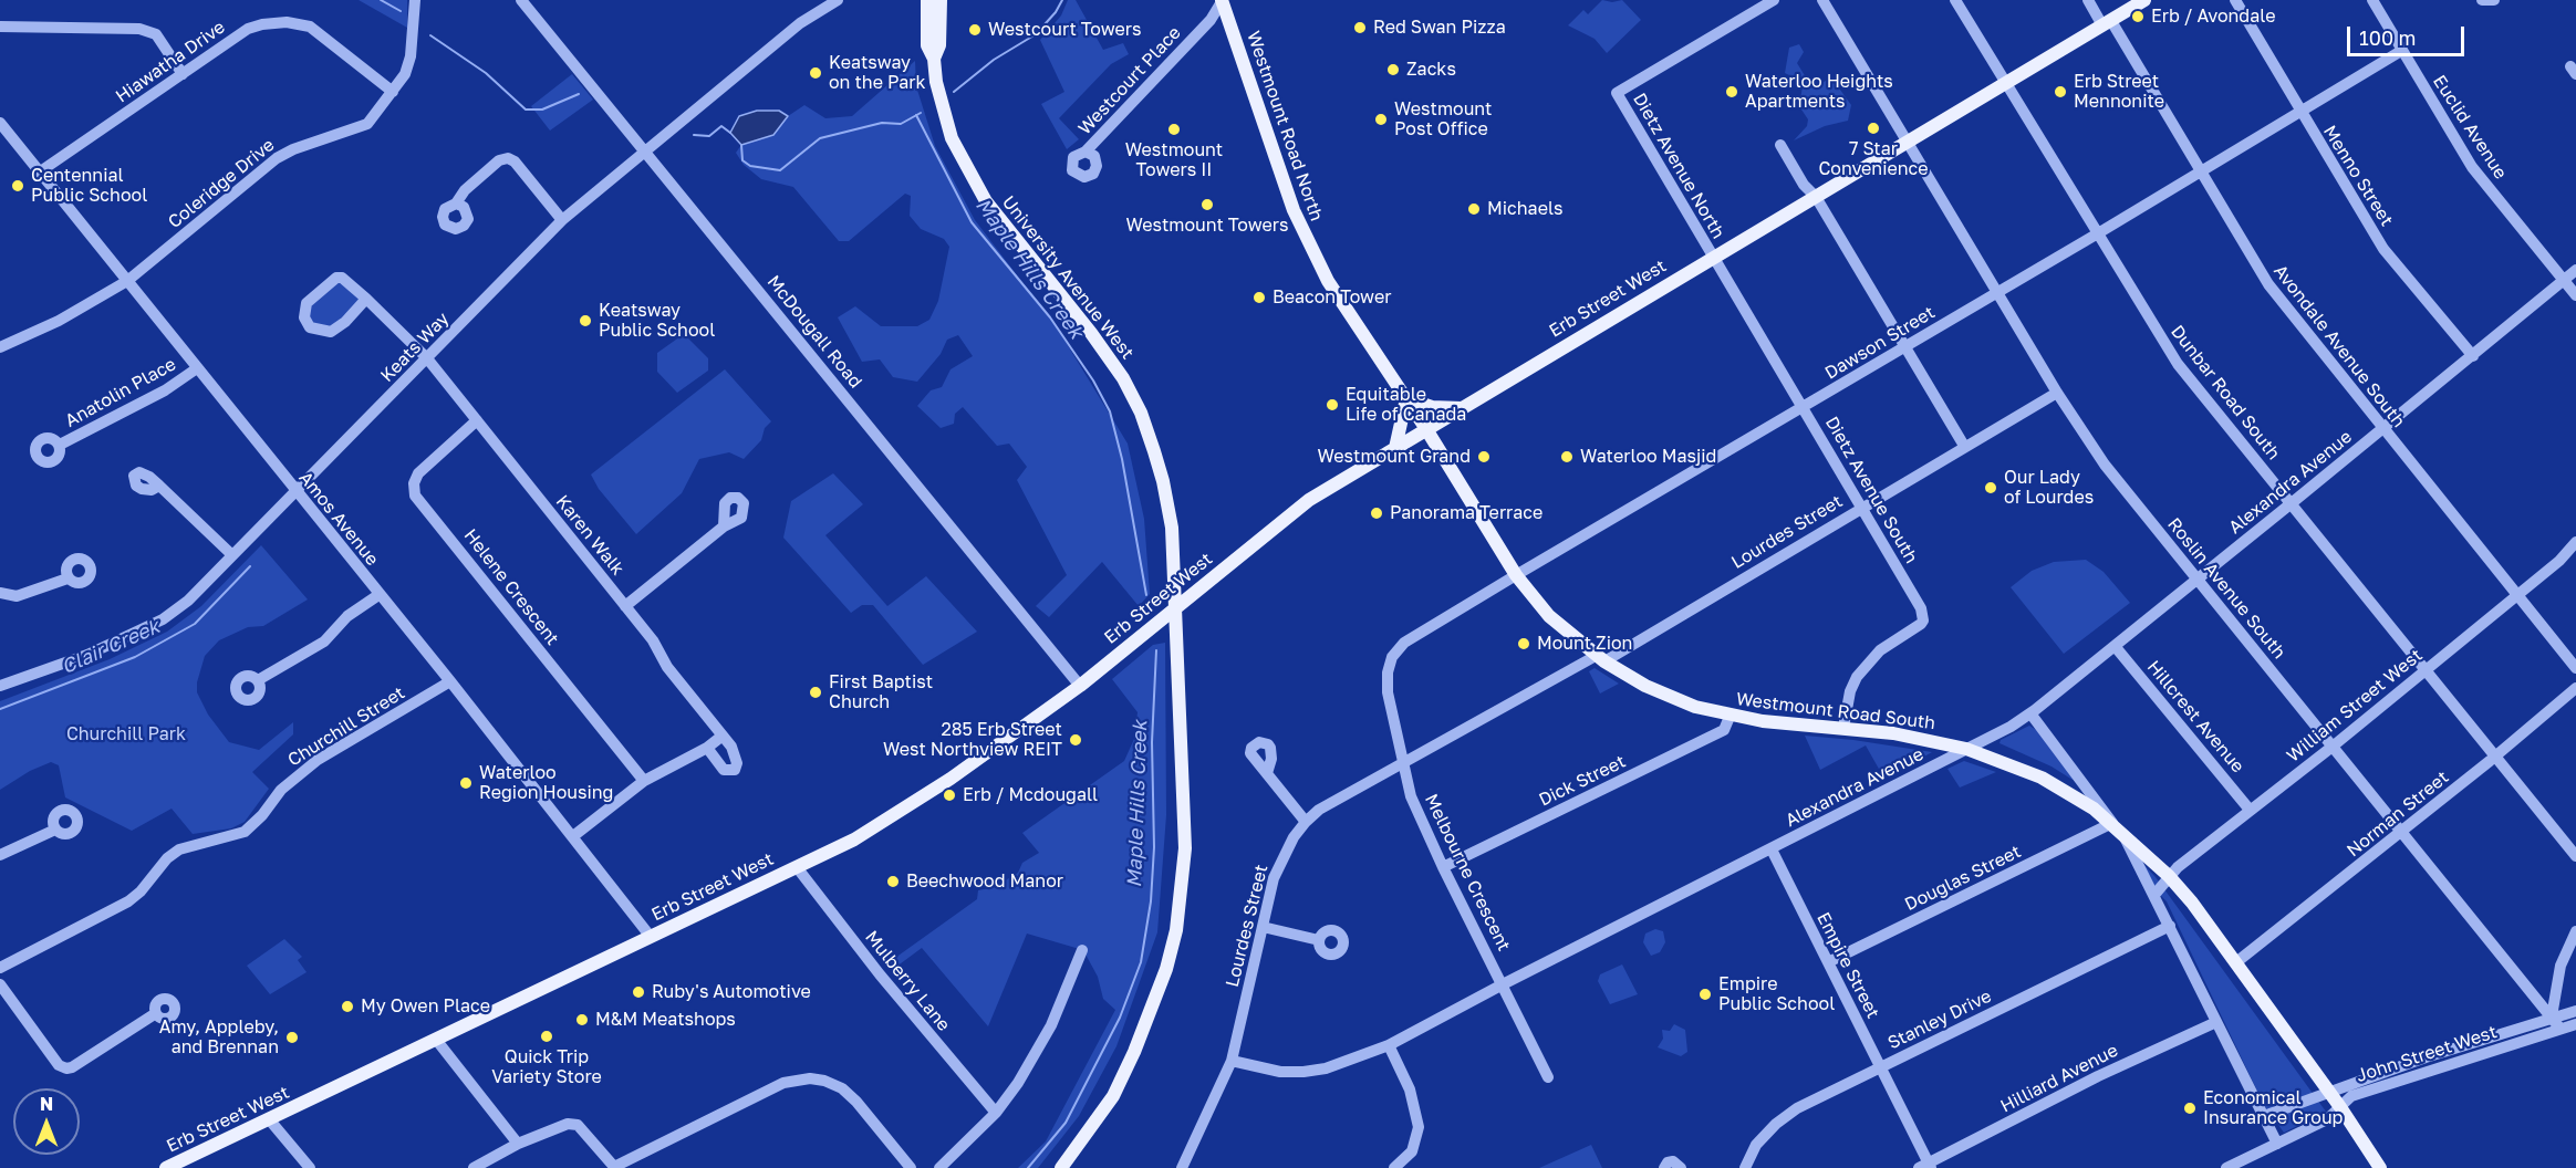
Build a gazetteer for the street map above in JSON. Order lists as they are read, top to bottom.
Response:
{
  "streets": {
    "main road": [
      "Westmount Road North",
      "University Avenue West",
      "Erb Street West",
      "Westmount Road South"
    ],
    "street": [
      "Hiawatha Drive",
      "Westcourt Place",
      "Euclid Avenue",
      "Dietz Avenue North",
      "Menno Street",
      "Coleridge Drive",
      "McDougall Road",
      "Dawson Street",
      "Avondale Avenue South",
      "Keats Way",
      "Anatolin Place",
      "Dunbar Road South",
      "Alexandra Avenue",
      "Dietz Avenue South",
      "Amos Avenue",
      "Lourdes Street",
      "Karen Walk",
      "Helene Crescent",
      "Roslin Avenue South",
      "William Street West",
      "Hillcrest Avenue",
      "Churchill Street",
      "Dick Street",
      "Norman Street",
      "Melbourne Crescent",
      "Douglas Street",
      "Empire Street",
      "Mulberry Lane",
      "Stanley Drive",
      "John Street West",
      "Hilliard Avenue"
    ]
  },
  "crossings": [
    ["Hiawatha Drive", "Coleridge Drive"],
    ["Hiawatha Drive", "Amos Avenue"],
    ["Westcourt Place", "Westmount Road North"],
    ["Westmount Road North", "Erb Street West"],
    ["Westmount Road North", "Westmount Road South"],
    ["Euclid Avenue", "Dawson Street"],
    ["Euclid Avenue", "Alexandra Avenue"],
    ["Dietz Avenue North", "Erb Street West"],
    ["Dietz Avenue North", "Dietz Avenue South"],
    ["Menno Street", "Dawson Street"],
    ["Menno Street", "Alexandra Avenue"],
    ["Coleridge Drive", "Amos Avenue"],
    ["University Avenue West", "Erb Street West"],
    ["Erb Street West", "McDougall Road"],
    ["Erb Street West", "Avondale Avenue South"],
    ["Erb Street West", "Dunbar Road South"],
    ["Erb Street West", "Dietz Avenue South"],
    ["Erb Street West", "Amos Avenue"],
    ["Erb Street West", "Roslin Avenue South"],
    ["Erb Street West", "Westmount Road South"],
    ["Erb Street West", "Mulberry Lane"],
    ["McDougall Road", "Keats Way"],
    ["Dawson Street", "Avondale Avenue South"],
    ["Dawson Street", "Dunbar Road South"],
    ["Dawson Street", "Dietz Avenue South"],
    ["Dawson Street", "Roslin Avenue South"],
    ["Dawson Street", "Westmount Road South"],
    ["Dawson Street", "Melbourne Crescent"],
    ["Avondale Avenue South", "Alexandra Avenue"],
    ["Avondale Avenue South", "William Street West"],
    ["Keats Way", "Amos Avenue"],
    ["Keats Way", "Karen Walk"],
    ["Anatolin Place", "Amos Avenue"],
    ["Dunbar Road South", "Alexandra Avenue"],
    ["Dunbar Road South", "William Street West"],
    ["Dunbar Road South", "Norman Street"],
    ["Alexandra Avenue", "Lourdes Street"],
    ["Alexandra Avenue", "Roslin Avenue South"],
    ["Alexandra Avenue", "Westmount Road South"],
    ["Alexandra Avenue", "Hillcrest Avenue"],
    ["Alexandra Avenue", "Melbourne Crescent"],
    ["Alexandra Avenue", "Empire Street"],
    ["Dietz Avenue South", "Lourdes Street"],
    ["Dietz Avenue South", "Westmount Road South"],
    ["Amos Avenue", "Churchill Street"],
    ["Lourdes Street", "Roslin Avenue South"],
    ["Lourdes Street", "Westmount Road South"],
    ["Lourdes Street", "Melbourne Crescent"],
    ["Karen Walk", "Helene Crescent"],
    ["Roslin Avenue South", "William Street West"],
    ["Roslin Avenue South", "Norman Street"],
    ["Roslin Avenue South", "John Street West"],
    ["William Street West", "Westmount Road South"],
    ["William Street West", "Hillcrest Avenue"],
    ["Westmount Road South", "Dick Street"],
    ["Westmount Road South", "Norman Street"],
    ["Westmount Road South", "Douglas Street"],
    ["Westmount Road South", "Stanley Drive"],
    ["Westmount Road South", "John Street West"],
    ["Westmount Road South", "Hilliard Avenue"],
    ["Dick Street", "Melbourne Crescent"],
    ["Douglas Street", "Empire Street"],
    ["Empire Street", "Stanley Drive"],
    ["Empire Street", "Hilliard Avenue"]
  ],
  "water": ["Maple Hills Creek", "Clair Creek"],
  "parks": ["Churchill Park"],
  "places": [
    "Erb / Avondale",
    "Red Swan Pizza",
    "Westcourt Towers",
    "Zacks",
    "Keatsway on the Park",
    "Waterloo Heights Apartments",
    "Erb Street Mennonite",
    "Westmount Post Office",
    "7 Star Convenience",
    "Westmount Towers II",
    "Centennial Public School",
    "Westmount Towers",
    "Michaels",
    "Beacon Tower",
    "Keatsway Public School",
    "Equitable Life of Canada",
    "Westmount Grand",
    "Waterloo Masjid",
    "Our Lady of Lourdes",
    "Panorama Terrace",
    "Mount Zion",
    "First Baptist Church",
    "285 Erb Street West Northview REIT",
    "Waterloo Region Housing",
    "Erb / Mcdougall",
    "Beechwood Manor",
    "Ruby's Automotive",
    "Empire Public School",
    "My Owen Place",
    "M&M Meatshops",
    "Quick Trip Variety Store",
    "Amy, Appleby, and Brennan",
    "Economical Insurance Group"
  ],
  "scale_bar": "100 m",
  "north": "top"
}
